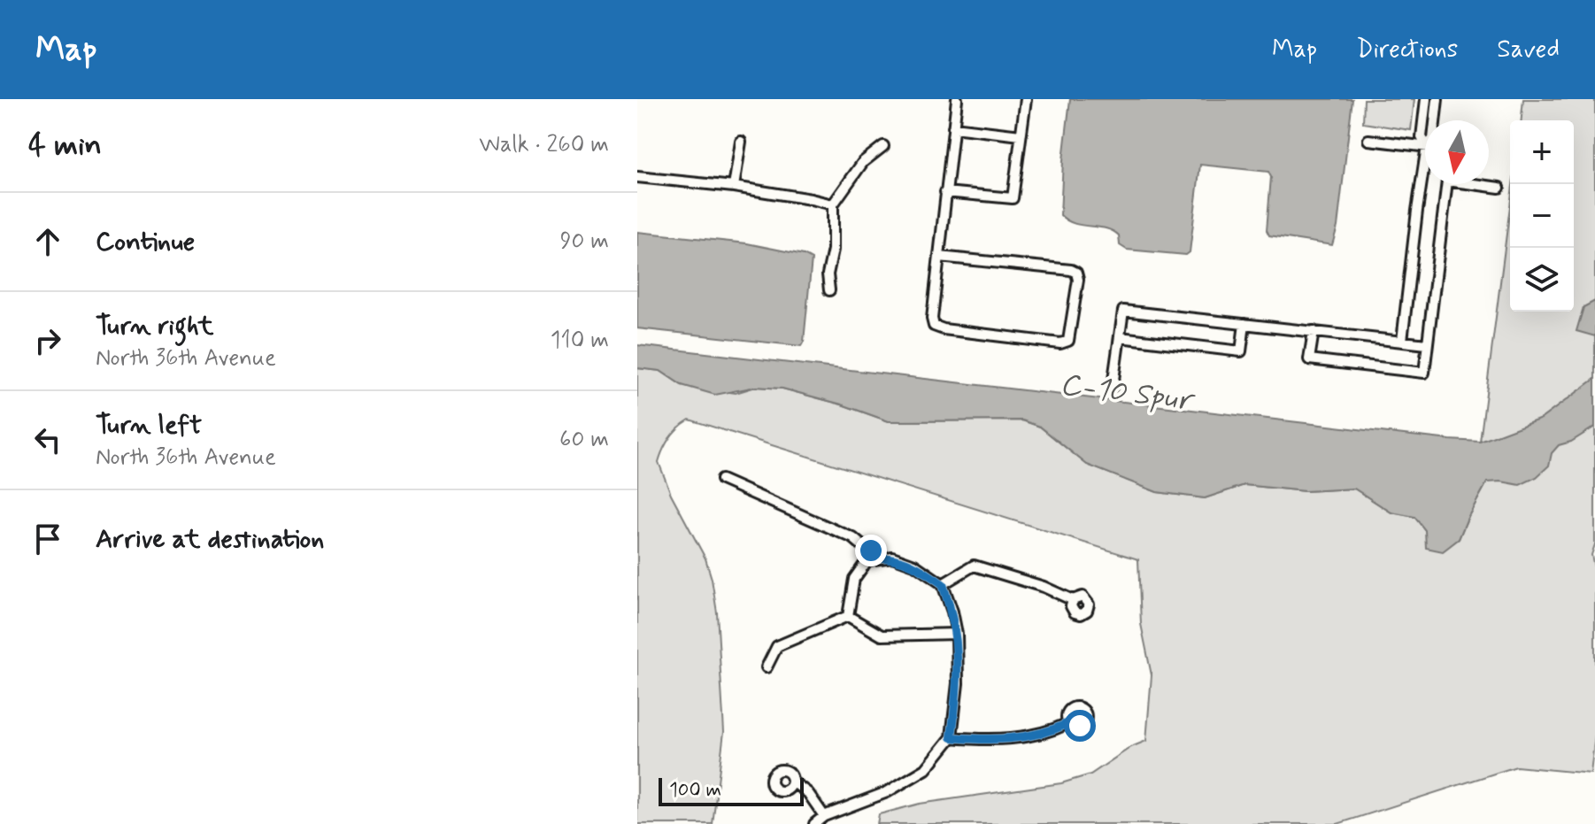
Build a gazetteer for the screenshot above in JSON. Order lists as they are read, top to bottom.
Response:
{
  "water": ["C-10 Spur"],
  "scale_bar": "100 m",
  "north": "bottom",
  "page": {
    "header": "Map",
    "nav": ["Map", "Directions", "Saved"],
    "heading": ["4 min", "Walk · 260 m"],
    "map_buttons": ["+", "−"],
    "list": [
      ["Continue", "90 m"],
      ["Turn right", "North 36th Avenue", "110 m"],
      ["Turn left", "North 36th Avenue", "60 m"],
      "Arrive at destination"
    ],
    "scale": "100 m"
  }
}
